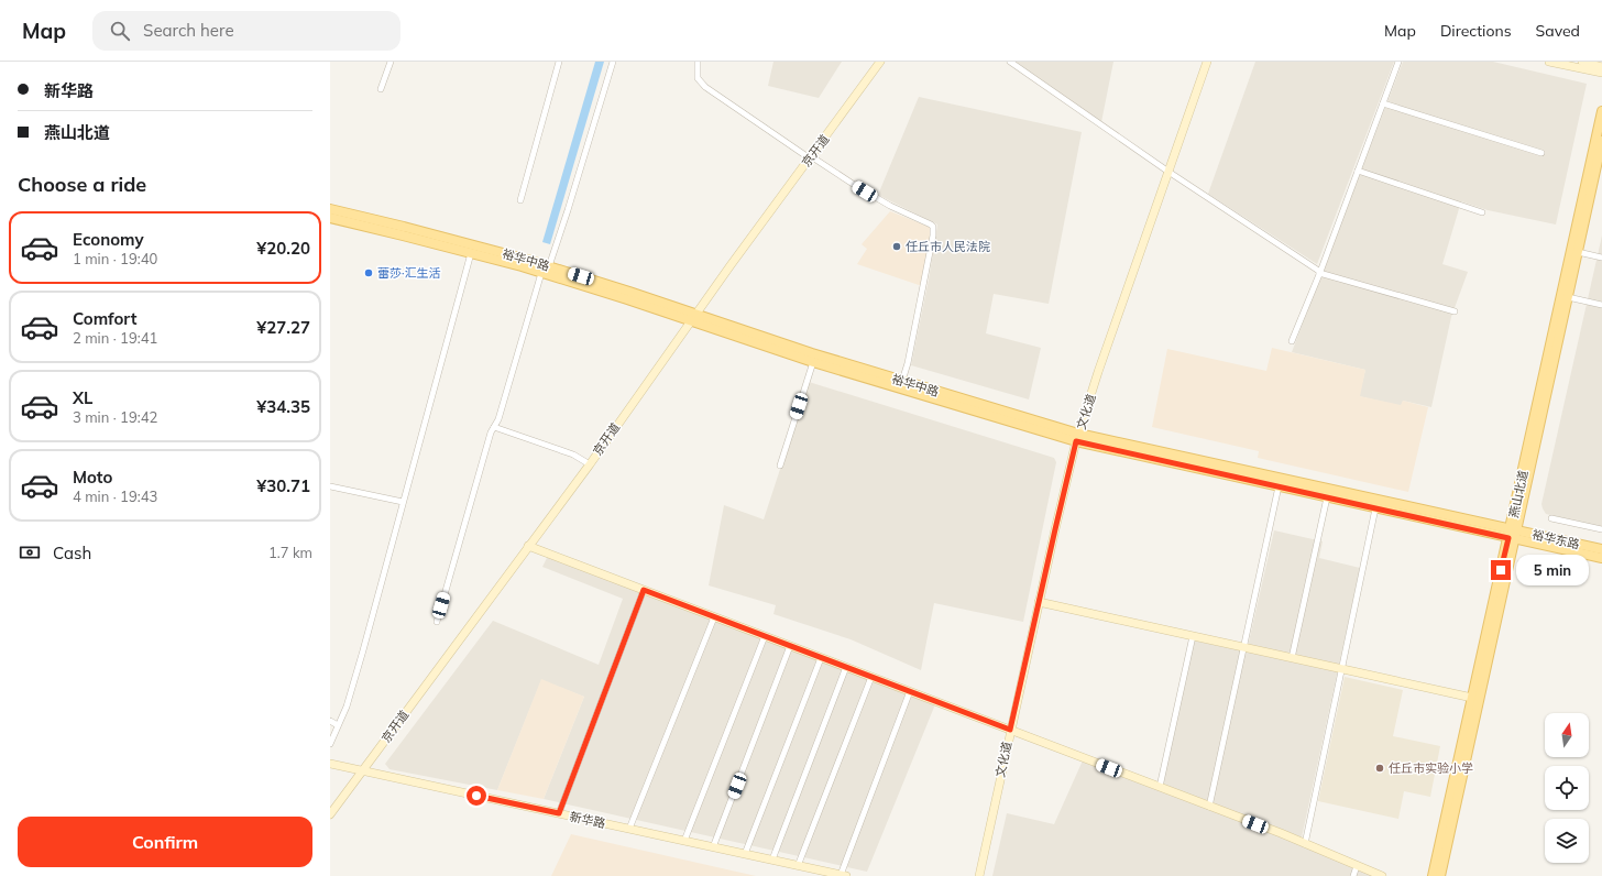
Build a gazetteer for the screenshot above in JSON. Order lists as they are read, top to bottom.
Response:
{
  "streets": {
    "main road": [
      "京开道",
      "裕华中路",
      "文化道",
      "燕山北道",
      "裕华东路",
      "新华路"
    ]
  },
  "crossings": [
    ["京开道", "裕华中路"],
    ["京开道", "新华路"],
    ["裕华中路", "文化道"],
    ["裕华中路", "燕山北道"],
    ["裕华中路", "裕华东路"],
    ["燕山北道", "裕华东路"]
  ],
  "places": ["任丘市人民法院", "蕾莎·汇生活", "任丘市实验小学"],
  "north": "top",
  "page": {
    "header": "Map",
    "search": "Search here",
    "nav": ["Map", "Directions", "Saved"],
    "banner": ["新华路", "燕山北道"],
    "heading": "Choose a ride",
    "list": [
      {
        "name": "Economy",
        "note": "1 min · 19:40",
        "value": "¥20.20"
      },
      {
        "name": "Comfort",
        "note": "2 min · 19:41",
        "value": "¥27.27"
      },
      {
        "name": "XL",
        "note": "3 min · 19:42",
        "value": "¥34.35"
      },
      {
        "name": "Moto",
        "note": "4 min · 19:43",
        "value": "¥30.71"
      }
    ],
    "pay": ["Cash", "1.7 km"],
    "bubble": "5 min",
    "buttons": "Confirm"
  }
}
